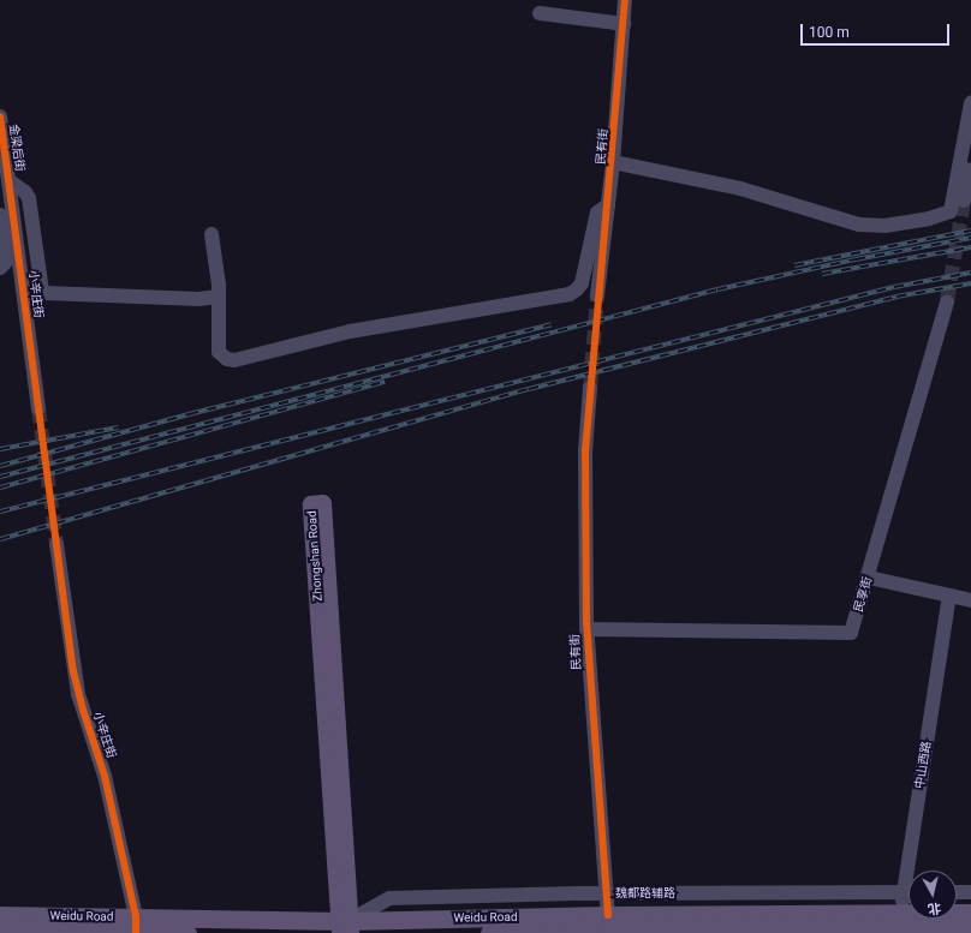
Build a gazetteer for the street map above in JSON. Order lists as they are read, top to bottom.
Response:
{
  "streets": {
    "main road": ["Zhongshan Road", "Weidu Road"],
    "street": [
      "民有街",
      "金梁后街",
      "小辛庄街",
      "民享街",
      "中山西路",
      "魏都路辅路"
    ]
  },
  "crossings": [
    ["民有街", "民享街"],
    ["民有街", "魏都路辅路"],
    ["民有街", "Weidu Road"],
    ["金梁后街", "小辛庄街"],
    ["小辛庄街", "Weidu Road"],
    ["Zhongshan Road", "魏都路辅路"],
    ["Zhongshan Road", "Weidu Road"],
    ["中山西路", "Weidu Road"],
    ["魏都路辅路", "Weidu Road"]
  ],
  "scale_bar": "100 m",
  "north": "bottom"
}
